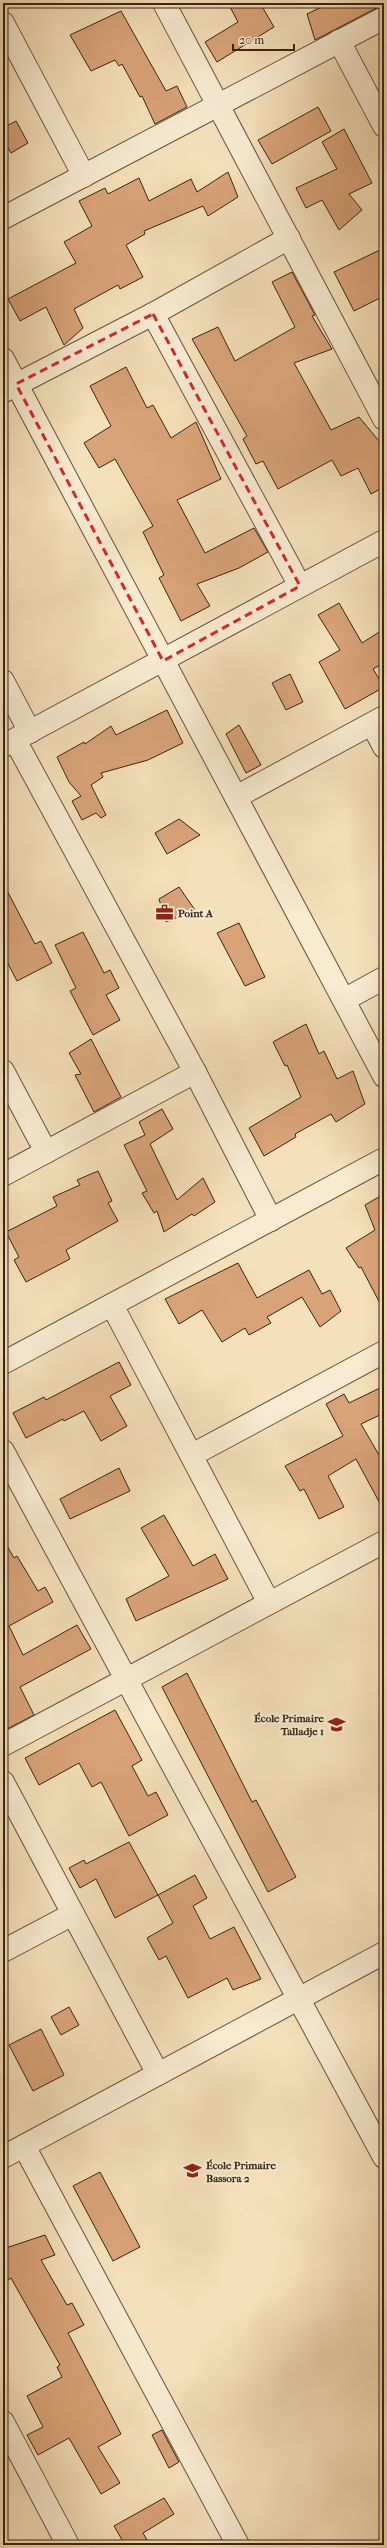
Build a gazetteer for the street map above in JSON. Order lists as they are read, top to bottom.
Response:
{
  "places": {
    "office": ["Point A"],
    "school or university": ["École Primaire Talladje 1", "École Primaire Bassora 2"]
  },
  "scale_bar": "20 m"
}
